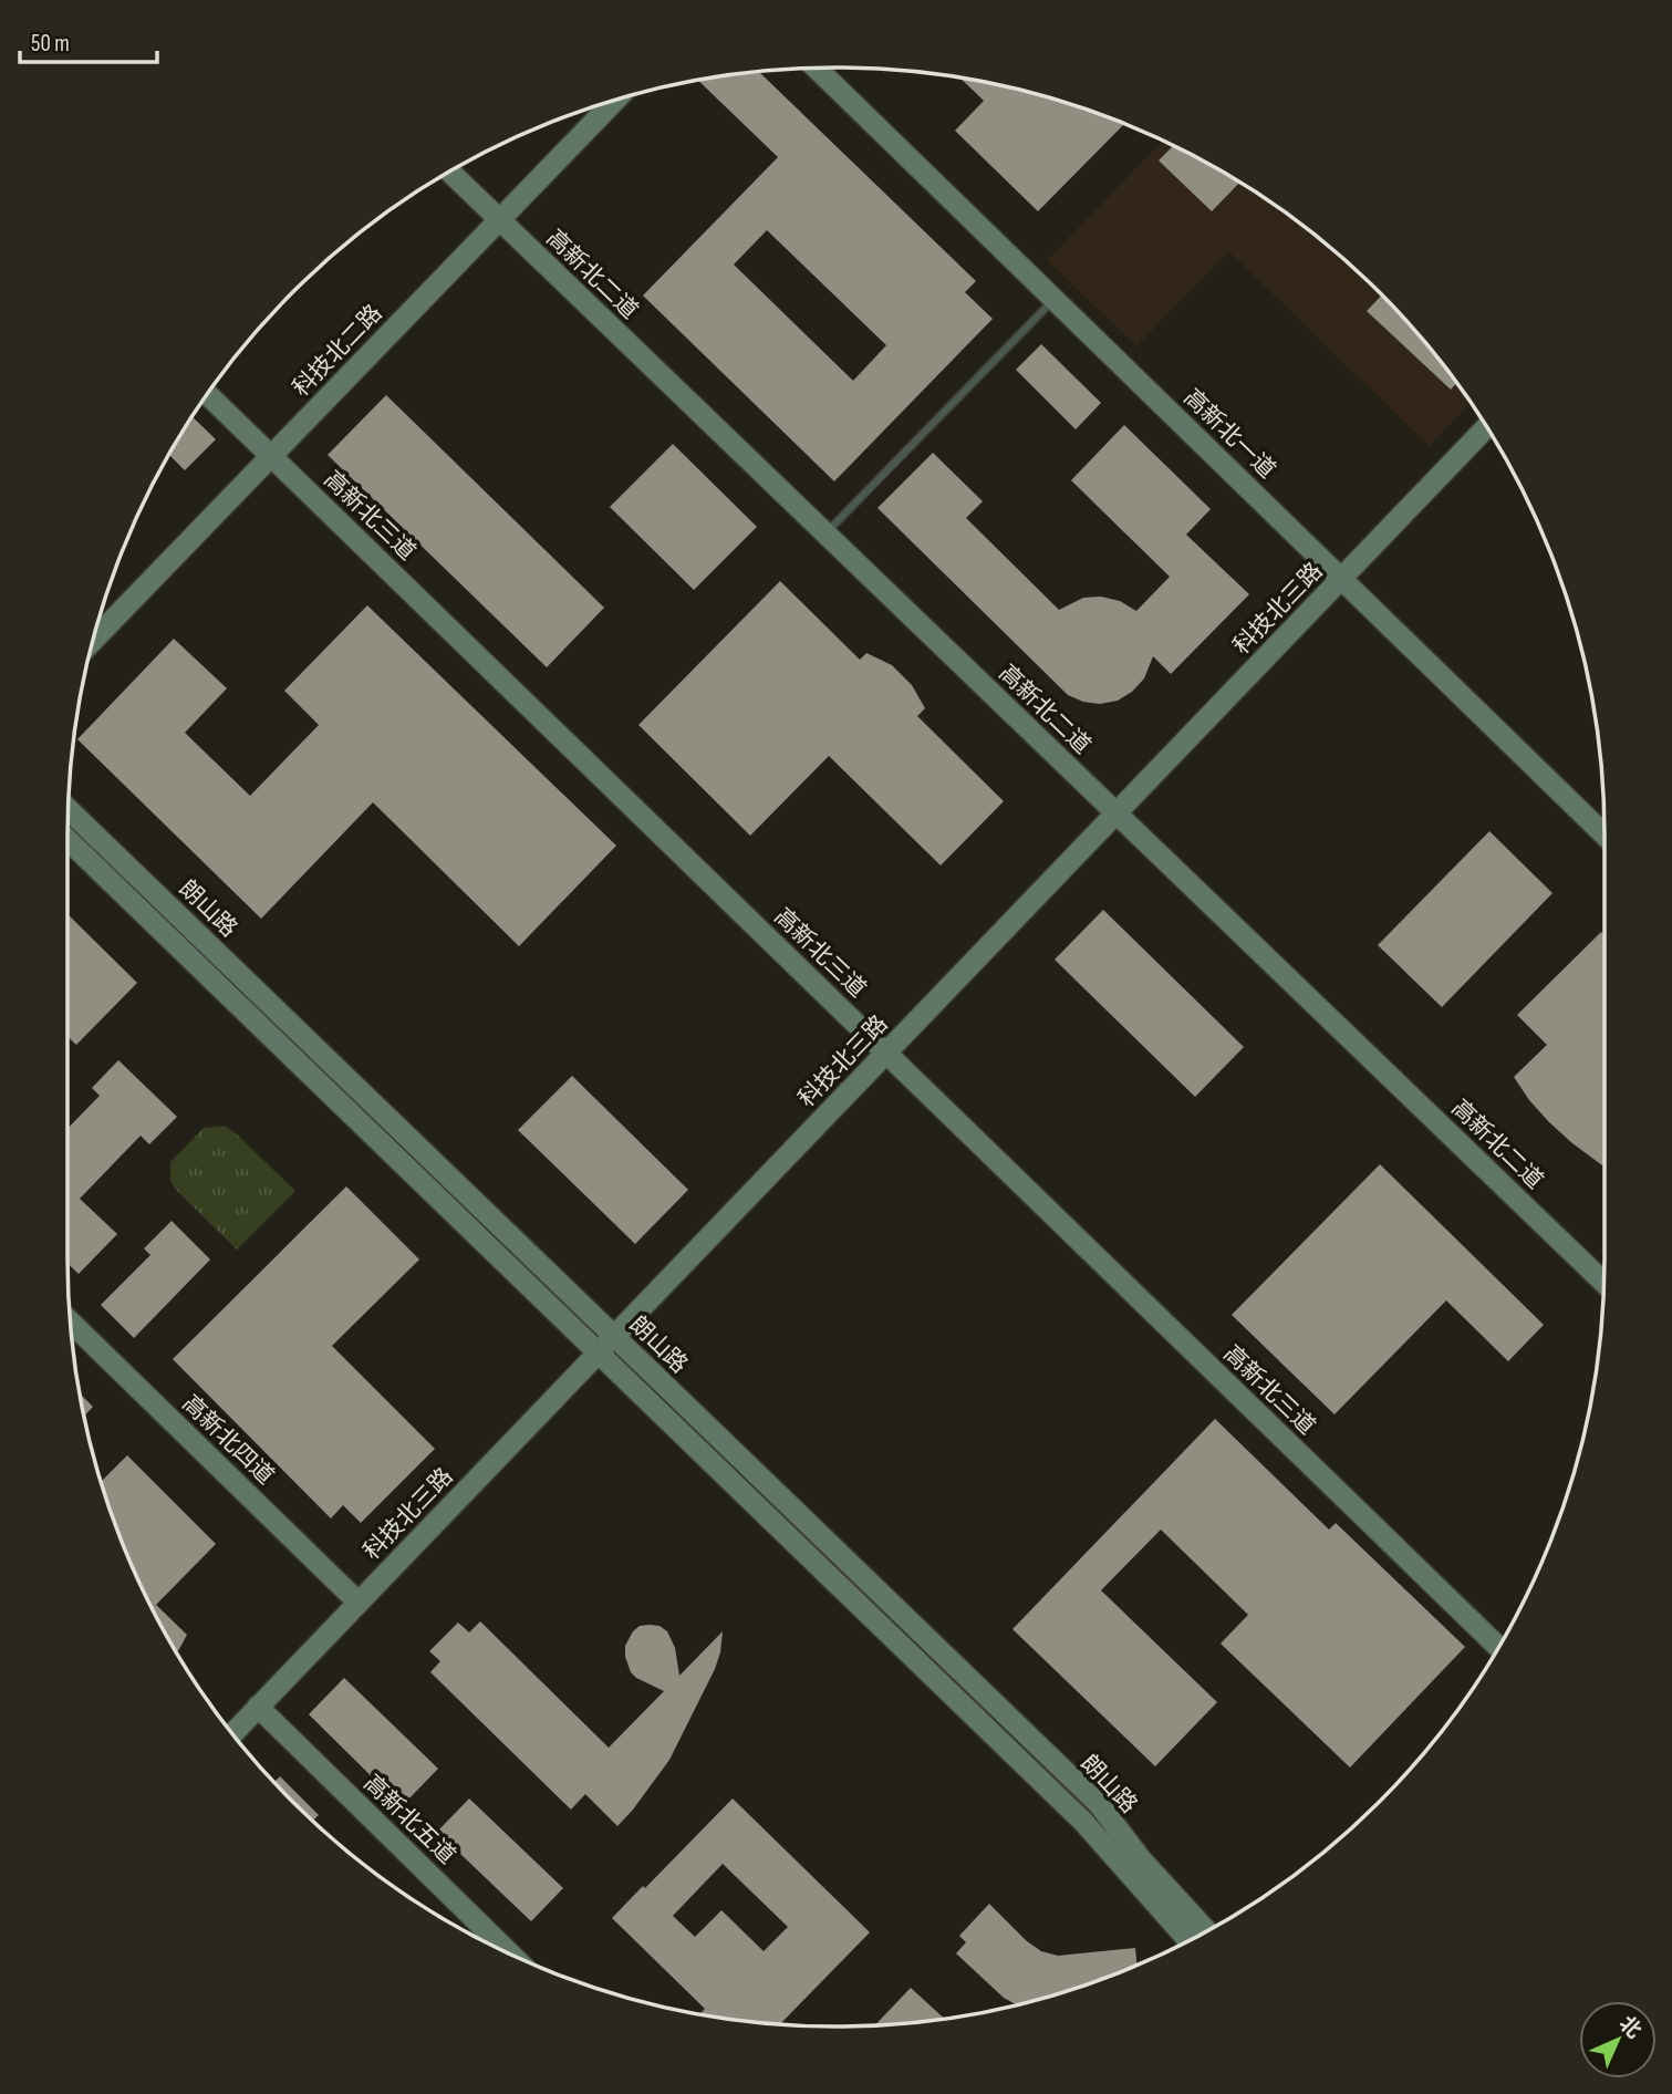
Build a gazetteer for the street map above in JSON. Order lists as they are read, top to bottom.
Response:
{
  "streets": {
    "street": [
      "高新北二道",
      "科技北二路",
      "高新北一道",
      "高新北三道",
      "科技北三路",
      "朗山路",
      "高新北四道",
      "高新北五道"
    ]
  },
  "crossings": [
    ["高新北二道", "科技北二路"],
    ["高新北二道", "科技北三路"],
    ["科技北二路", "高新北三道"],
    ["高新北一道", "科技北三路"],
    ["高新北三道", "科技北三路"],
    ["科技北三路", "朗山路"],
    ["科技北三路", "高新北四道"],
    ["科技北三路", "高新北五道"]
  ],
  "scale_bar": "50 m",
  "north": "top right"
}
